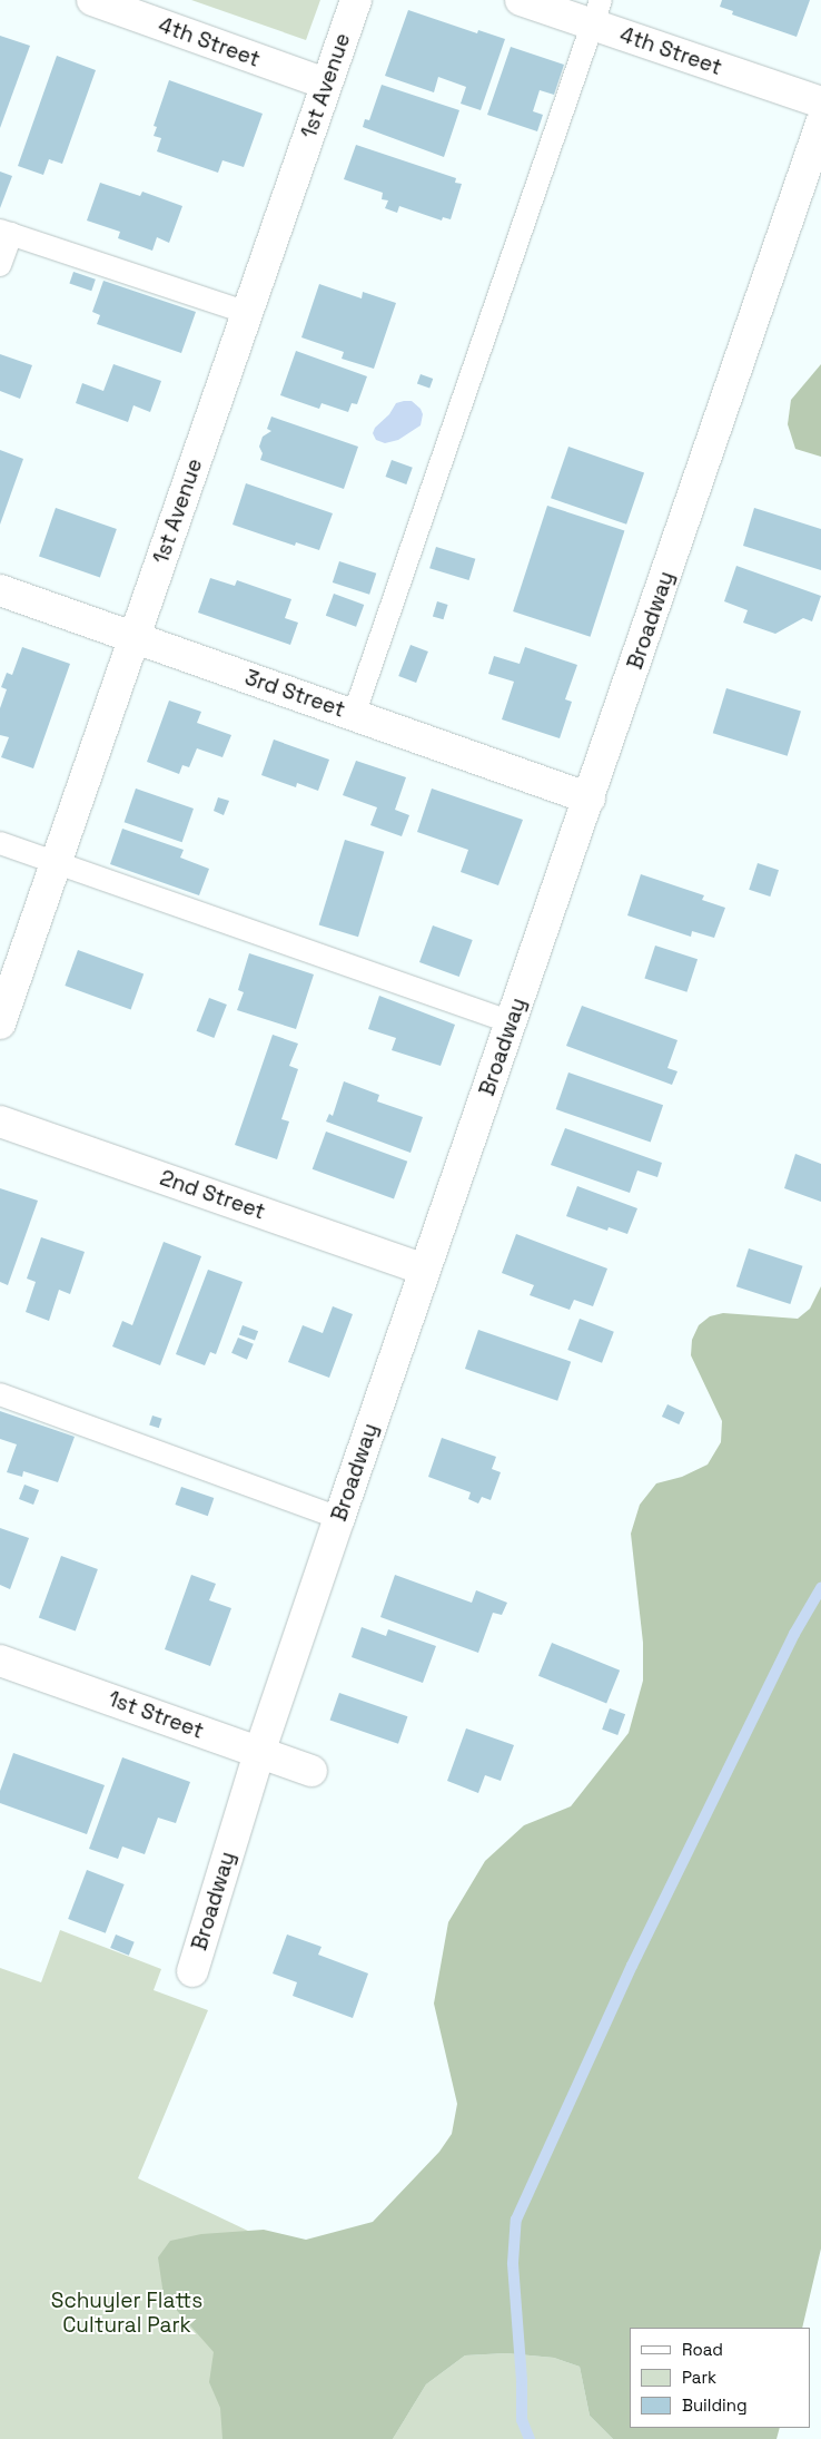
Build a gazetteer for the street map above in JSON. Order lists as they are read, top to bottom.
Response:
{
  "streets": {
    "street": [
      "4th Street",
      "1st Avenue",
      "Broadway",
      "3rd Street",
      "2nd Street",
      "1st Street"
    ]
  },
  "crossings": [
    ["4th Street", "1st Avenue"],
    ["1st Avenue", "3rd Street"],
    ["Broadway", "3rd Street"],
    ["Broadway", "2nd Street"],
    ["Broadway", "1st Street"]
  ],
  "parks": ["Schuyler Flatts Cultural Park"],
  "legend": ["Road", "Park", "Building"]
}
